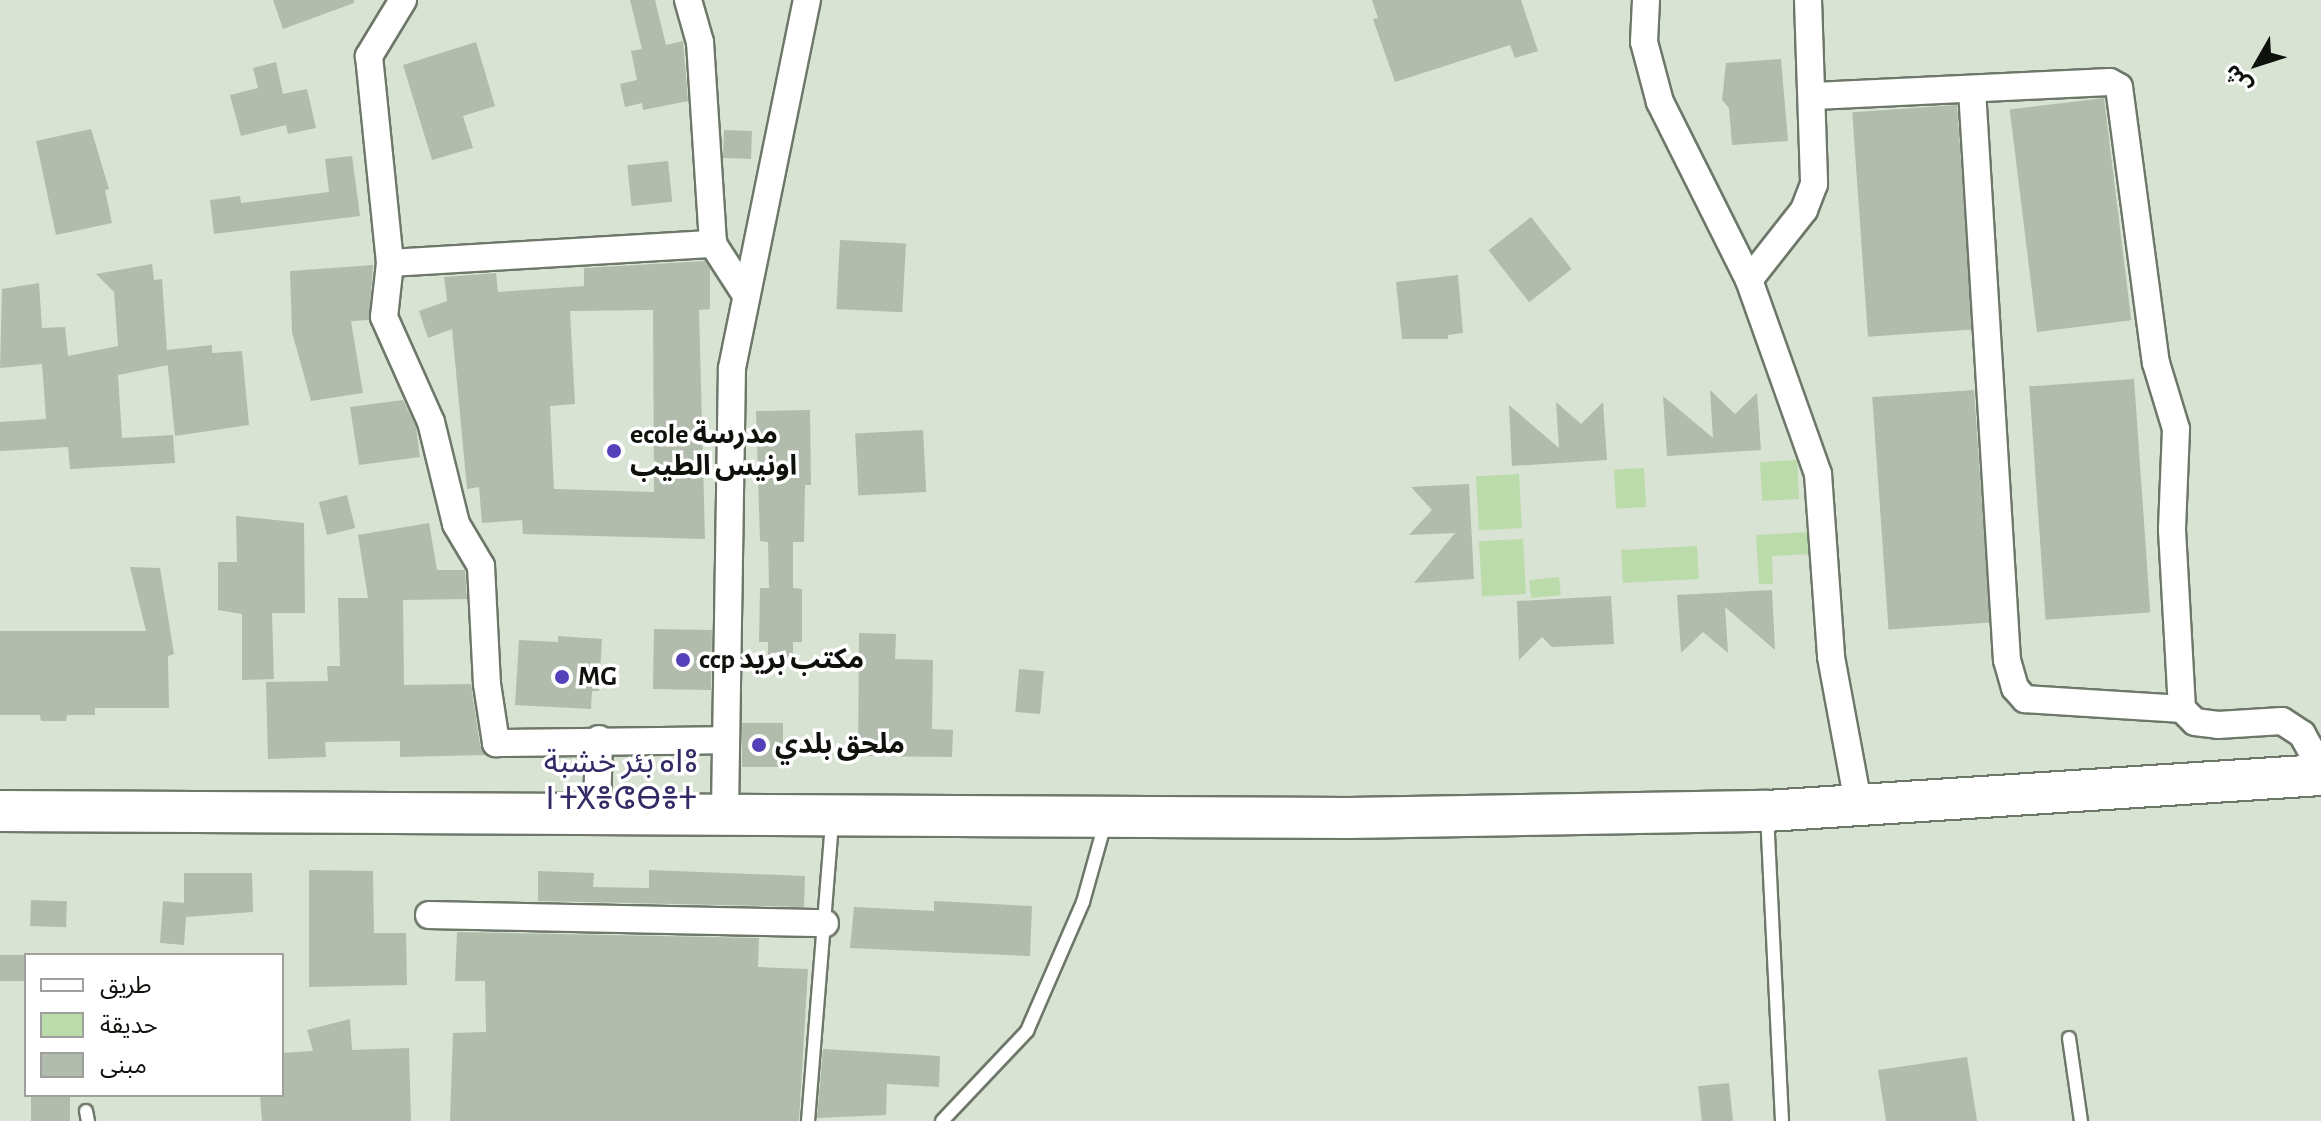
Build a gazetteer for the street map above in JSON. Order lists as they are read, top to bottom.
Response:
{
  "districts": ["بئر خشبة ⴰⵏⵓ ⵏ ⵜⵅⴻⵛⴱⴻⵜ"],
  "places": [
    "ecole مدرسة اونيس الطيب",
    "ccp مكتب بريد",
    "MG",
    "ملحق بلدي"
  ],
  "legend": ["طريق", "حديقة", "مبنى"],
  "north": "bottom left"
}
